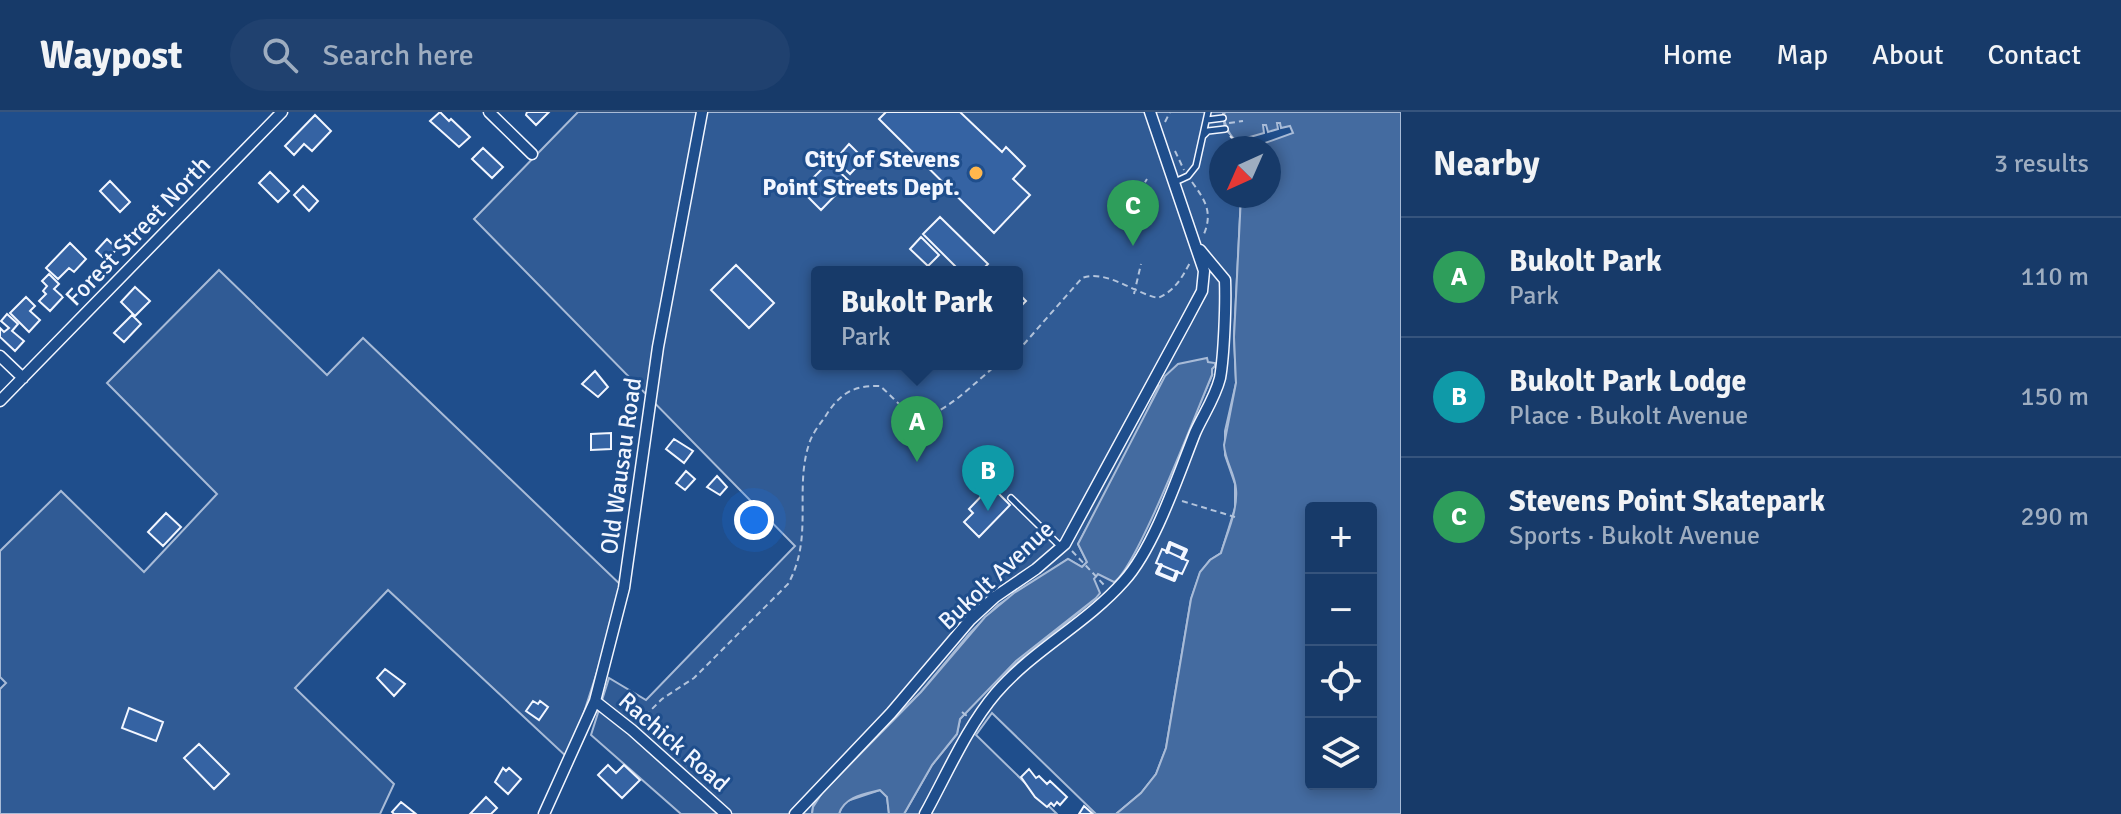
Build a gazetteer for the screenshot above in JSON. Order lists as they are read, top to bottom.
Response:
{
  "streets": {
    "street": [
      "Forest Street North",
      "Old Wausau Road",
      "Bukolt Avenue",
      "Rachick Road"
    ]
  },
  "crossings": [
    ["Old Wausau Road", "Rachick Road"]
  ],
  "places": ["City of Stevens Point Streets Dept."],
  "north": "bottom left",
  "page": {
    "header": "Waypost",
    "search": "Search here",
    "nav": [
      "Home",
      "Map",
      "About",
      "Contact"
    ],
    "heading": ["Nearby", "3 results"],
    "pins": ["C", "A", "B"],
    "list": [
      {
        "mark": "A",
        "name": "Bukolt Park",
        "note": "Park",
        "value": "110 m"
      },
      {
        "mark": "B",
        "name": "Bukolt Park Lodge",
        "note": "Place · Bukolt Avenue",
        "value": "150 m"
      },
      {
        "mark": "C",
        "name": "Stevens Point Skatepark",
        "note": "Sports · Bukolt Avenue",
        "value": "290 m"
      }
    ],
    "popup": ["Bukolt Park", "Park"],
    "map_buttons": ["+", "−"]
  }
}
